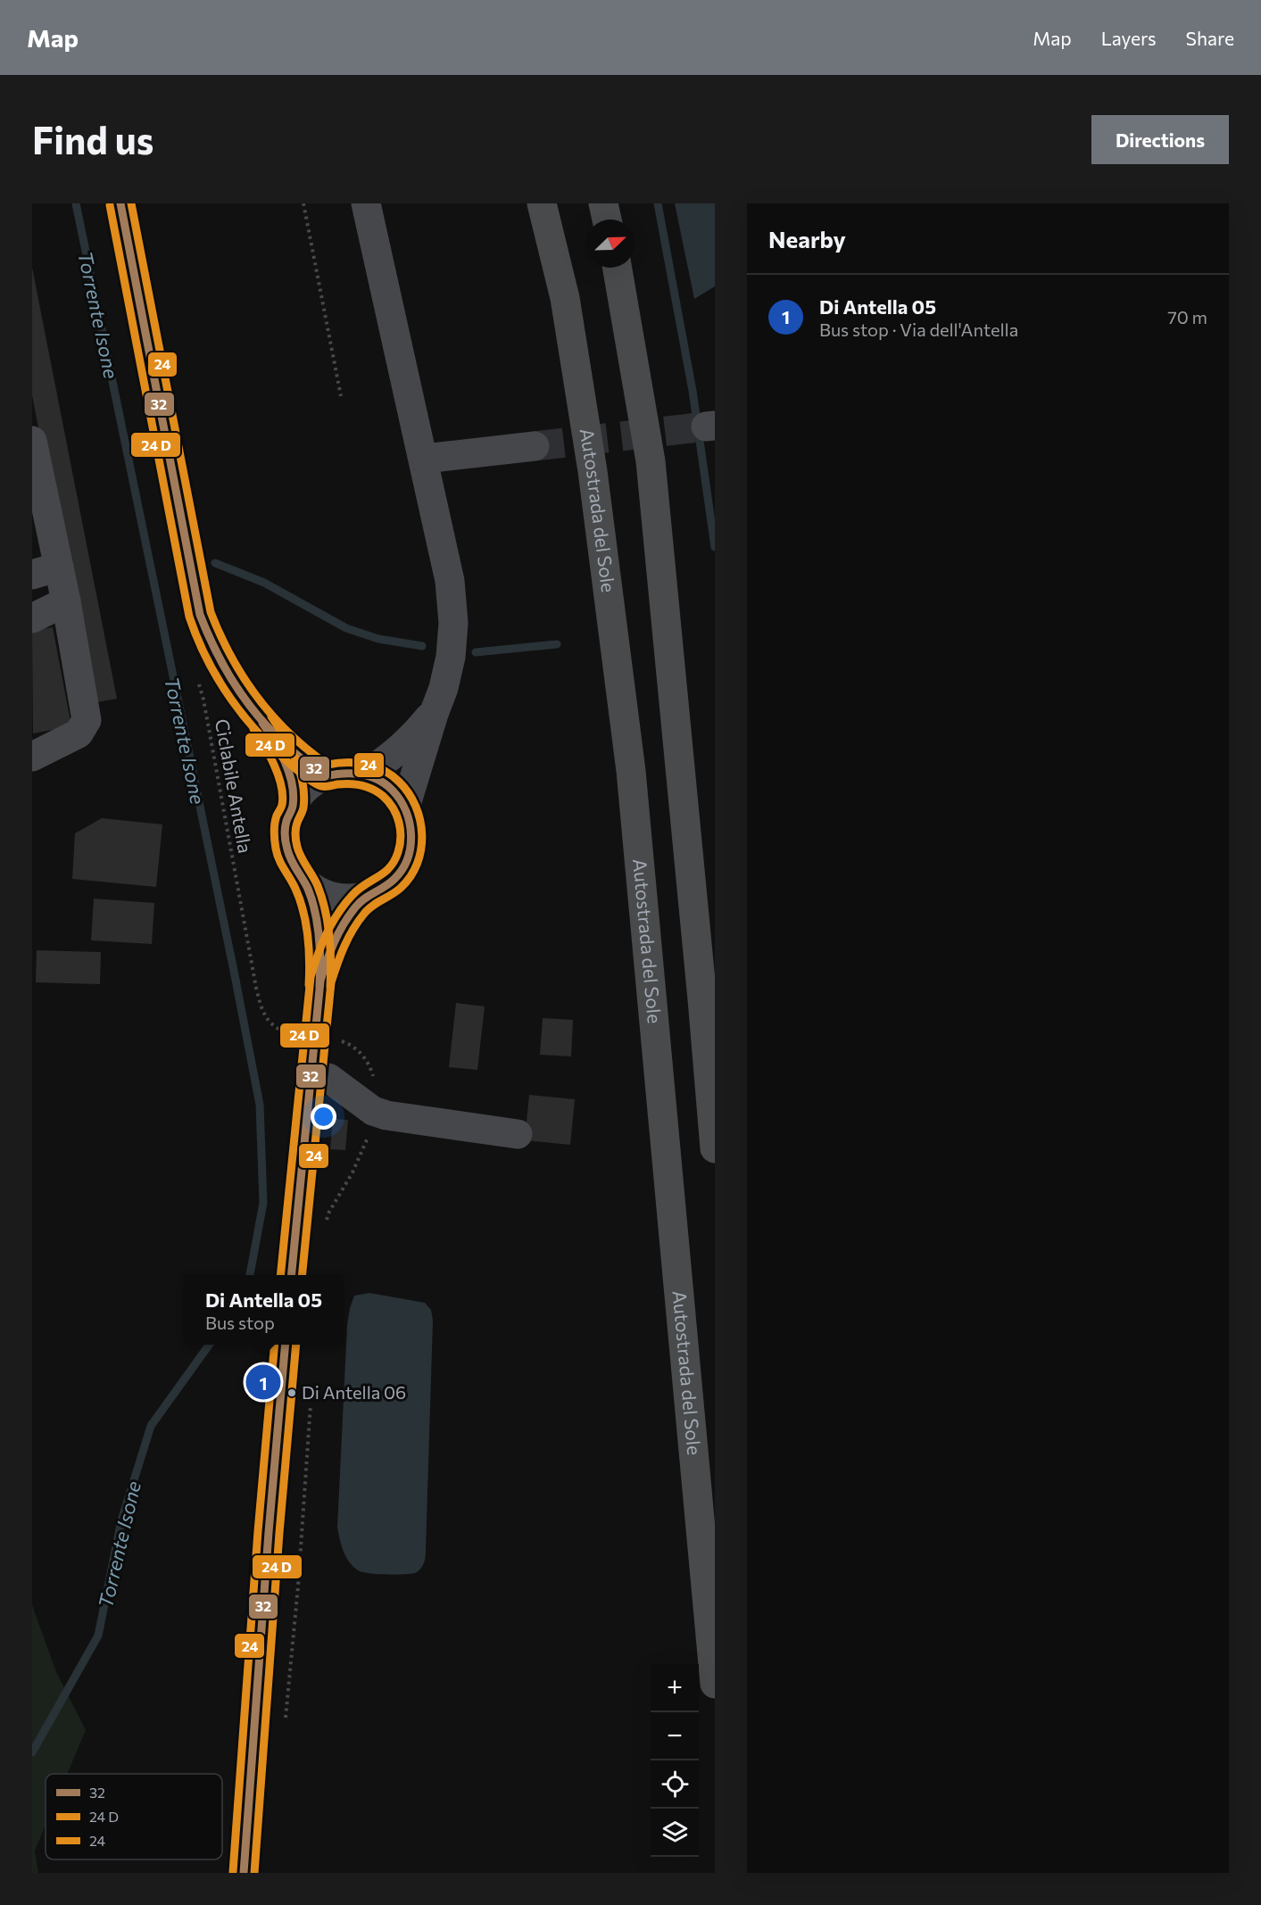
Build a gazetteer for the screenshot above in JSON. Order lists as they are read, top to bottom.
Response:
{
  "streets": {
    "highway": ["Autostrada del Sole"],
    "path": ["Ciclabile Antella"]
  },
  "water": ["Torrente Isone"],
  "places": ["Di Antella 06"],
  "lines": ["transit line 32", "transit line 24"],
  "legend": ["32", "24 D", "24"],
  "north": "top right",
  "page": {
    "header": "Map",
    "nav": ["Map", "Layers", "Share"],
    "buttons": "Directions",
    "title": "Find us",
    "heading": "Nearby",
    "list": [
      {
        "mark": "1",
        "name": "Di Antella 05",
        "note": "Bus stop · Via dell'Antella",
        "value": "70 m"
      }
    ],
    "popup": ["Di Antella 05", "Bus stop"],
    "pins": "1",
    "map_buttons": ["+", "−"]
  }
}
